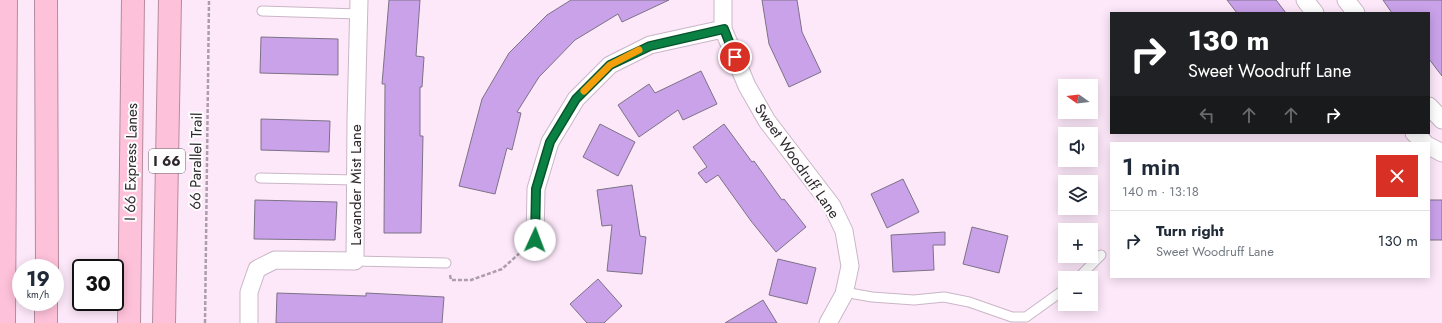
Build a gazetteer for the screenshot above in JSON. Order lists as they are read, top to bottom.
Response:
{
  "streets": {
    "highway": ["I 66", "I 66 Express Lanes"],
    "street": ["Sweet Woodruff Lane", "Lavander Mist Lane"],
    "path": ["66 Parallel Trail"]
  },
  "north": "left",
  "page": {
    "turn": ["130 m", "Sweet Woodruff Lane"],
    "map_buttons": ["+", "−"],
    "heading": ["1 min", "140 m · 13:18"],
    "list": [
      {
        "name": "Turn right",
        "note": "Sweet Woodruff Lane",
        "value": "130 m"
      }
    ],
    "speed": "19 km/h",
    "limit": "30"
  }
}
